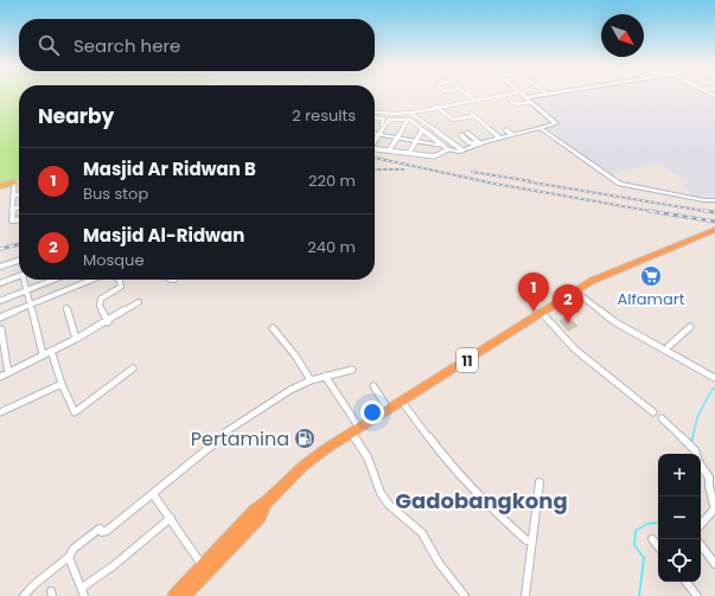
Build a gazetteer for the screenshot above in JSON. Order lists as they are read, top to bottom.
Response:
{
  "streets": {
    "highway": ["11"]
  },
  "districts": ["Gadobangkong"],
  "places": {
    "supermarket": ["Alfamart"],
    "fuel station": ["Pertamina"]
  },
  "north": "bottom right",
  "page": {
    "search": "Search here",
    "heading": ["Nearby", "2 results"],
    "list": [
      {
        "mark": "1",
        "name": "Masjid Ar Ridwan B",
        "note": "Bus stop",
        "value": "220 m"
      },
      {
        "mark": "2",
        "name": "Masjid Al-Ridwan",
        "note": "Mosque",
        "value": "240 m"
      }
    ],
    "pins": ["1", "2"],
    "map_buttons": ["+", "−"]
  }
}
